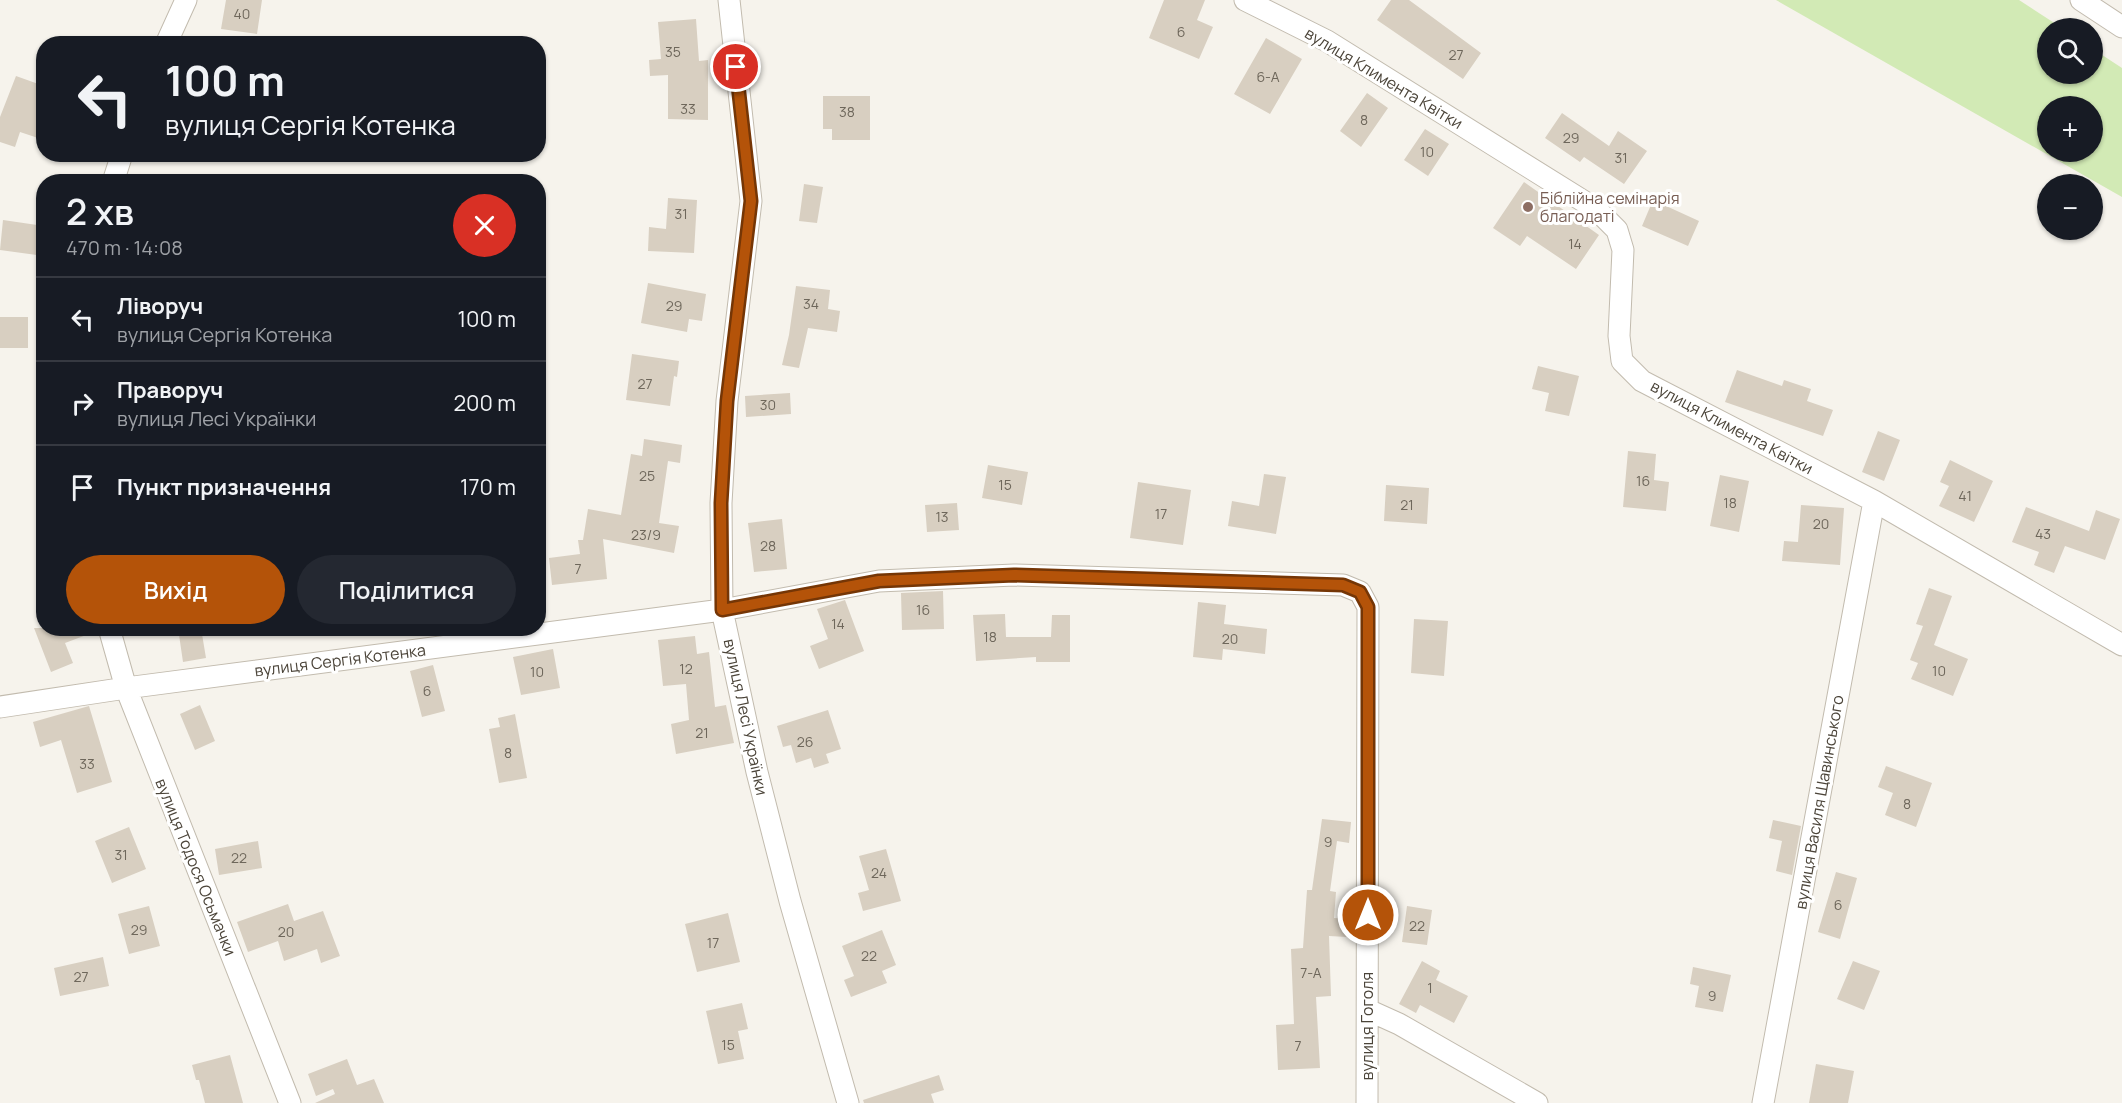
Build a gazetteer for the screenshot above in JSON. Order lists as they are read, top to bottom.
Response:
{
  "streets": {
    "street": [
      "вулиця Климента Квітки",
      "вулиця Сергія Котенка",
      "вулиця Лесі Українки",
      "вулиця Василя Щавинського",
      "вулиця Тодося Осьмачки",
      "вулиця Гоголя"
    ]
  },
  "crossings": [
    ["вулиця Климента Квітки", "вулиця Василя Щавинського"],
    ["вулиця Сергія Котенка", "вулиця Лесі Українки"],
    ["вулиця Сергія Котенка", "вулиця Тодося Осьмачки"],
    ["вулиця Сергія Котенка", "вулиця Гоголя"]
  ],
  "places": ["Біблійна семінарія благодаті"],
  "house_numbers": [
    "40",
    "6",
    "35",
    "27",
    "6-А",
    "33",
    "38",
    "8",
    "29",
    "10",
    "31",
    "31",
    "14",
    "34",
    "29",
    "27",
    "30",
    "25",
    "16",
    "15",
    "41",
    "18",
    "21",
    "17",
    "13",
    "20",
    "43",
    "23/9",
    "28",
    "7",
    "16",
    "14",
    "18",
    "20",
    "12",
    "10",
    "10",
    "6",
    "21",
    "26",
    "8",
    "33",
    "8",
    "9",
    "31",
    "22",
    "24",
    "6",
    "22",
    "29",
    "20",
    "17",
    "22",
    "7-А",
    "27",
    "1",
    "9",
    "15",
    "7"
  ],
  "page": {
    "map_buttons": ["+", "−"],
    "turn": ["100 m", "вулиця Сергія Котенка"],
    "heading": ["2 хв", "470 m · 14:08"],
    "list": [
      {
        "name": "Ліворуч",
        "note": "вулиця Сергія Котенка",
        "value": "100 m"
      },
      {
        "name": "Праворуч",
        "note": "вулиця Лесі Українки",
        "value": "200 m"
      },
      {
        "name": "Пункт призначення",
        "value": "170 m"
      }
    ],
    "buttons": ["Вихід", "Поділитися"]
  }
}
